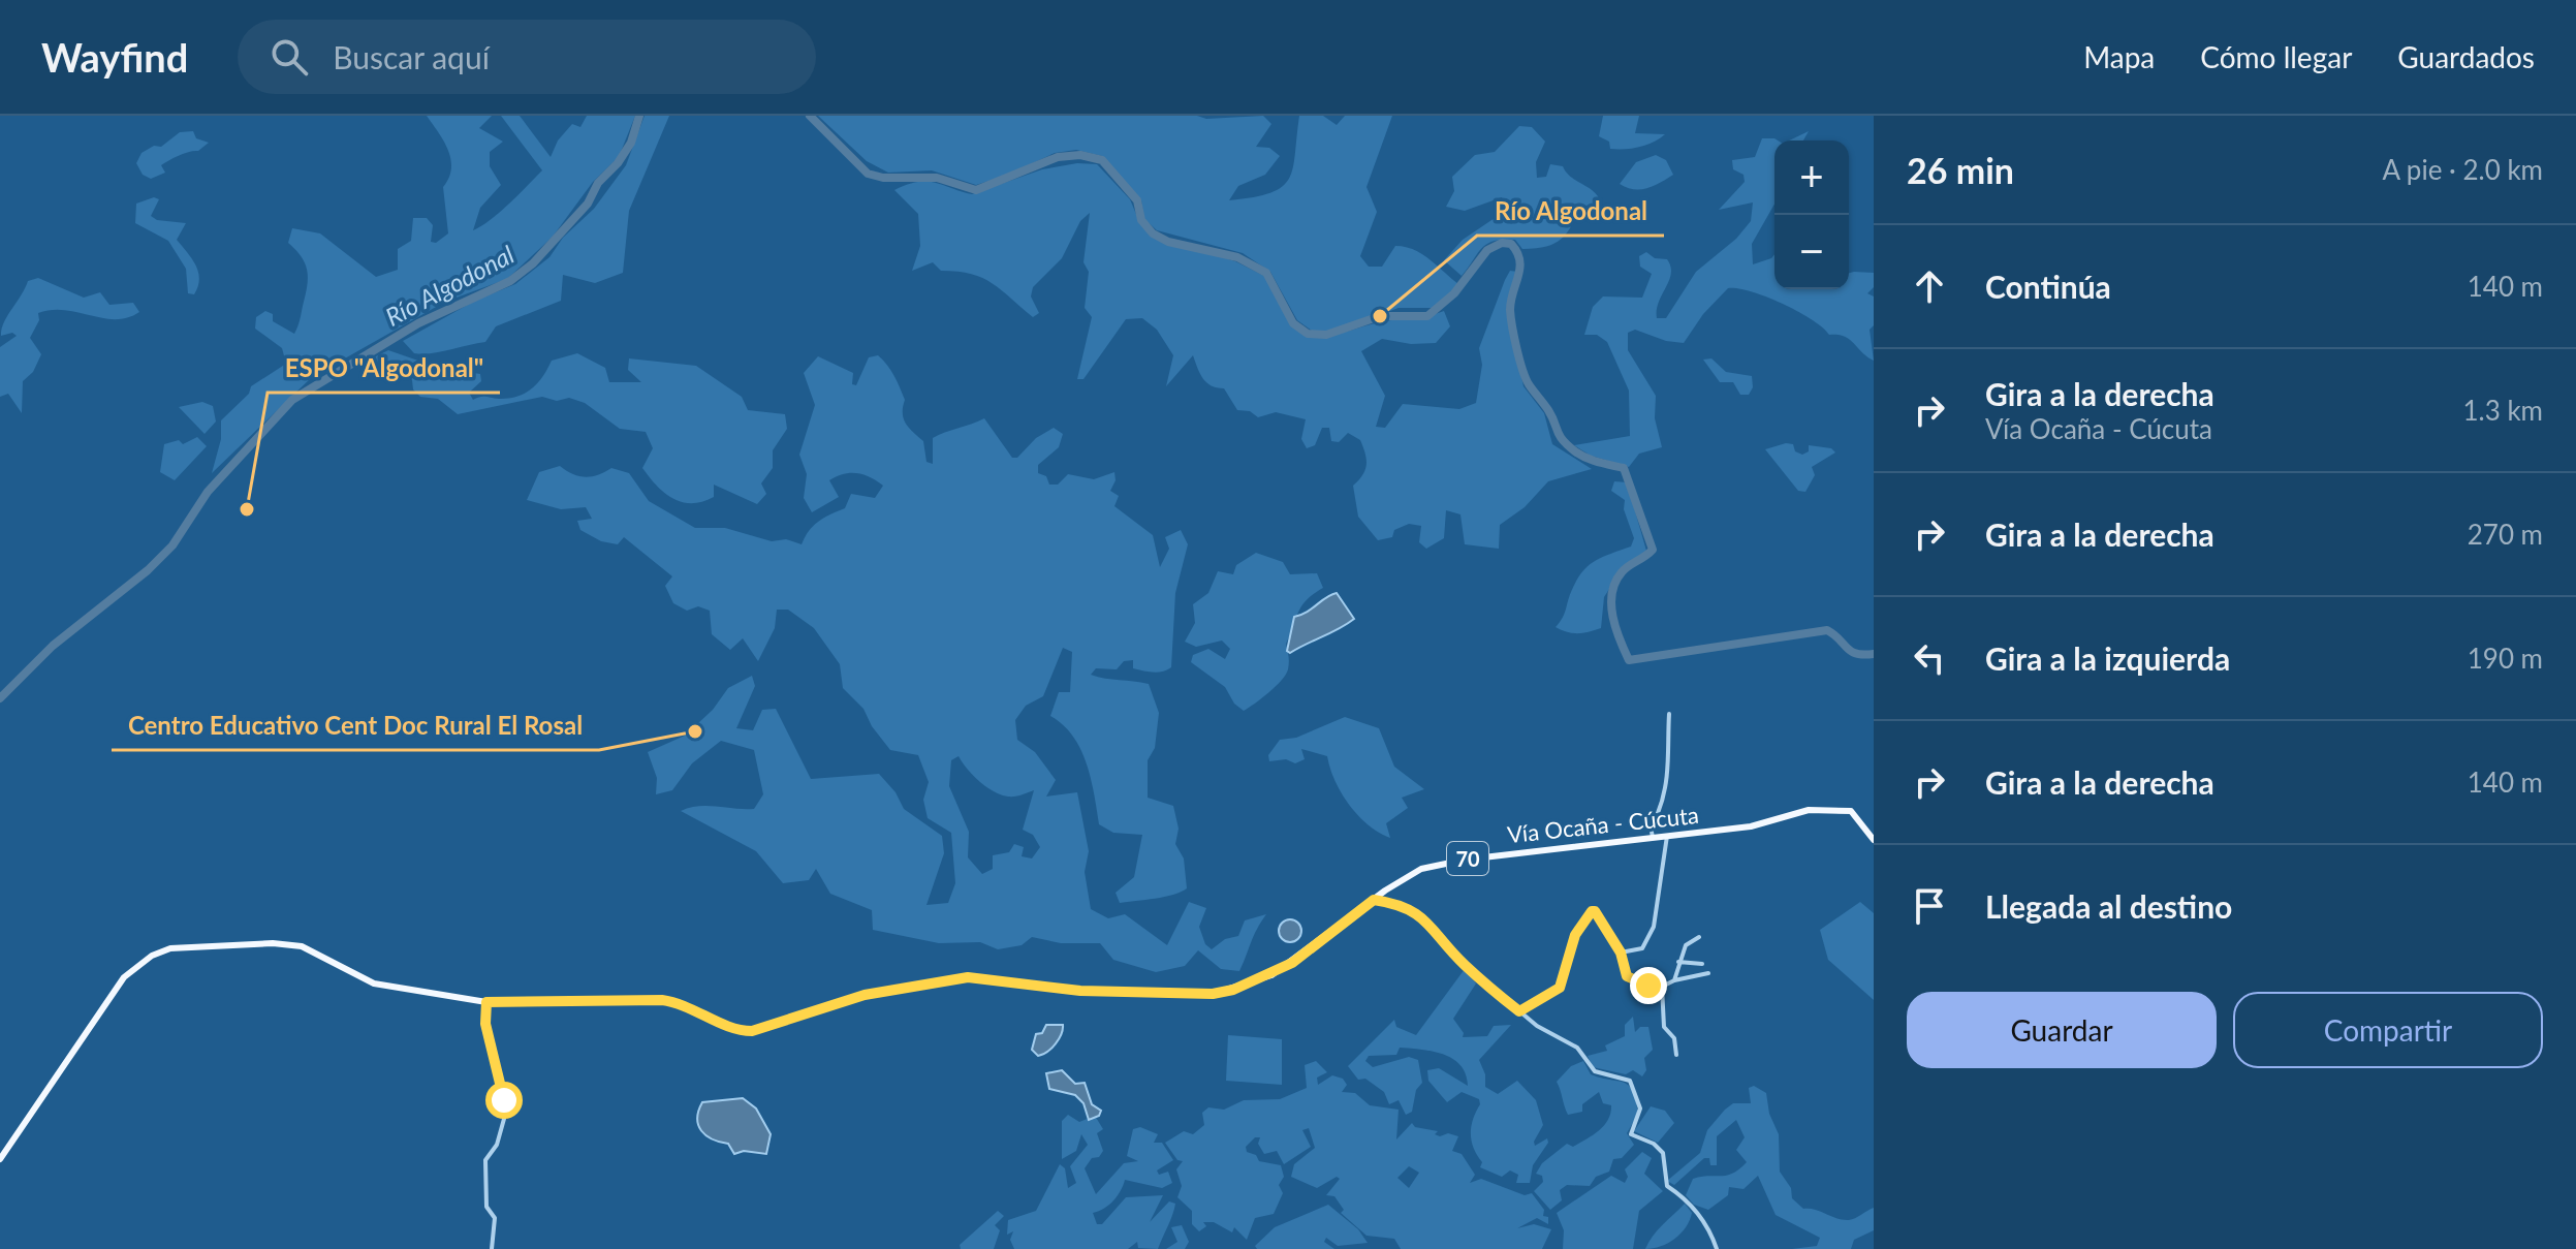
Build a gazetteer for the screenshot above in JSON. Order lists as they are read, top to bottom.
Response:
{
  "streets": {
    "main road": ["Vía Ocaña - Cúcuta", "70"]
  },
  "water": ["Río Algodonal"],
  "places": ["Río Algodonal", "ESPO \"Algodonal\"", "Centro Educativo Cent Doc Rural El Rosal"],
  "page": {
    "header": "Wayfind",
    "search": "Buscar aquí",
    "nav": ["Mapa", "Cómo llegar", "Guardados"],
    "heading": ["26 min", "A pie · 2.0 km"],
    "map_buttons": ["+", "−"],
    "list": [
      ["Continúa", "140 m"],
      ["Gira a la derecha", "Vía Ocaña - Cúcuta", "1.3 km"],
      ["Gira a la derecha", "270 m"],
      ["Gira a la izquierda", "190 m"],
      ["Gira a la derecha", "140 m"],
      "Llegada al destino"
    ],
    "buttons": ["Guardar", "Compartir"]
  }
}
